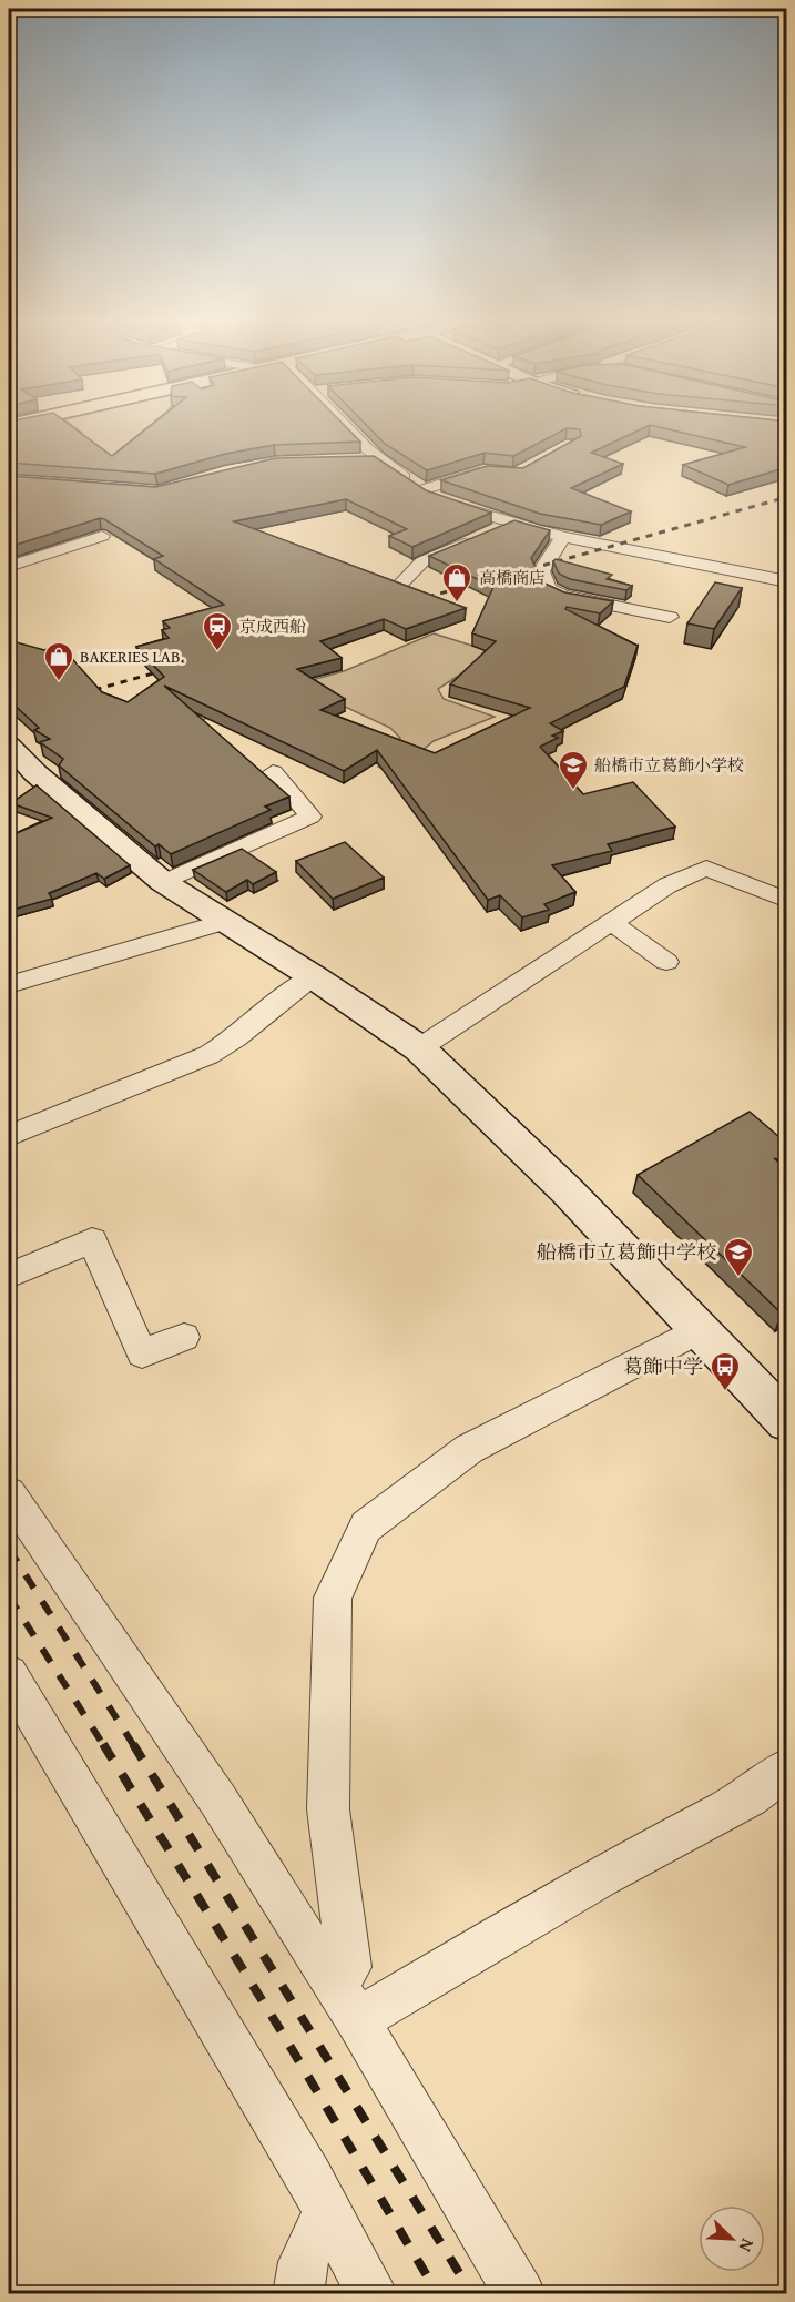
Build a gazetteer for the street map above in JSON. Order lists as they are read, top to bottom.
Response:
{
  "places": {
    "shop": ["高橋商店", "BAKERIES LAB."],
    "station": ["京成西船"],
    "school or university": ["船橋市立葛飾小学校", "船橋市立葛飾中学校"],
    "bus stop": ["葛飾中学"]
  },
  "north": "bottom right"
}
